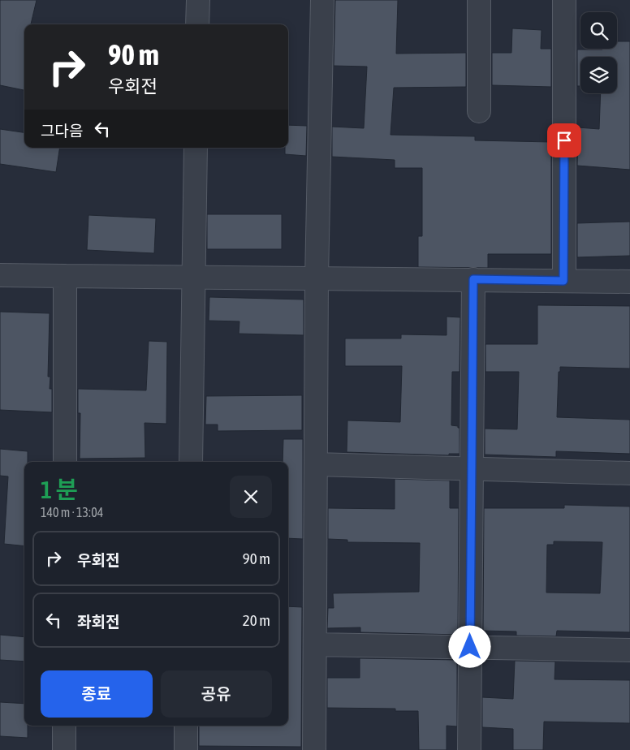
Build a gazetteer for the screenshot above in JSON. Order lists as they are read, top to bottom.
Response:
{
  "page": {
    "turn": ["90 m", "우회전"],
    "then": "그다음",
    "heading": ["1 분", "140 m · 13:04"],
    "list": [
      {
        "name": "우회전",
        "value": "90 m"
      },
      {
        "name": "좌회전",
        "value": "20 m"
      }
    ],
    "buttons": ["종료", "공유"]
  }
}
